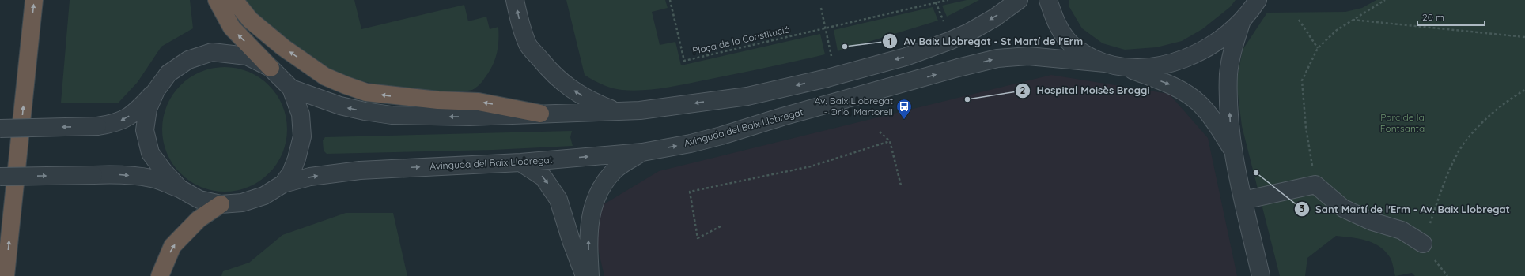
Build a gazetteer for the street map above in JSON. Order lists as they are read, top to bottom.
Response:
{
  "streets": {
    "street": ["Avinguda del Baix Llobregat"],
    "path": ["Plaça de la Constitució"]
  },
  "parks": ["Parc de la Fontsanta"],
  "places": {
    "other": ["Av Baix Llobregat - St Martí de l'Erm", "Hospital Moisès Broggi", "Sant Martí de l'Erm - Av. Baix Llobregat"],
    "bus stop": ["Av. Baix Llobregat - Oriol Martorell"]
  },
  "scale_bar": "20 m"
}
